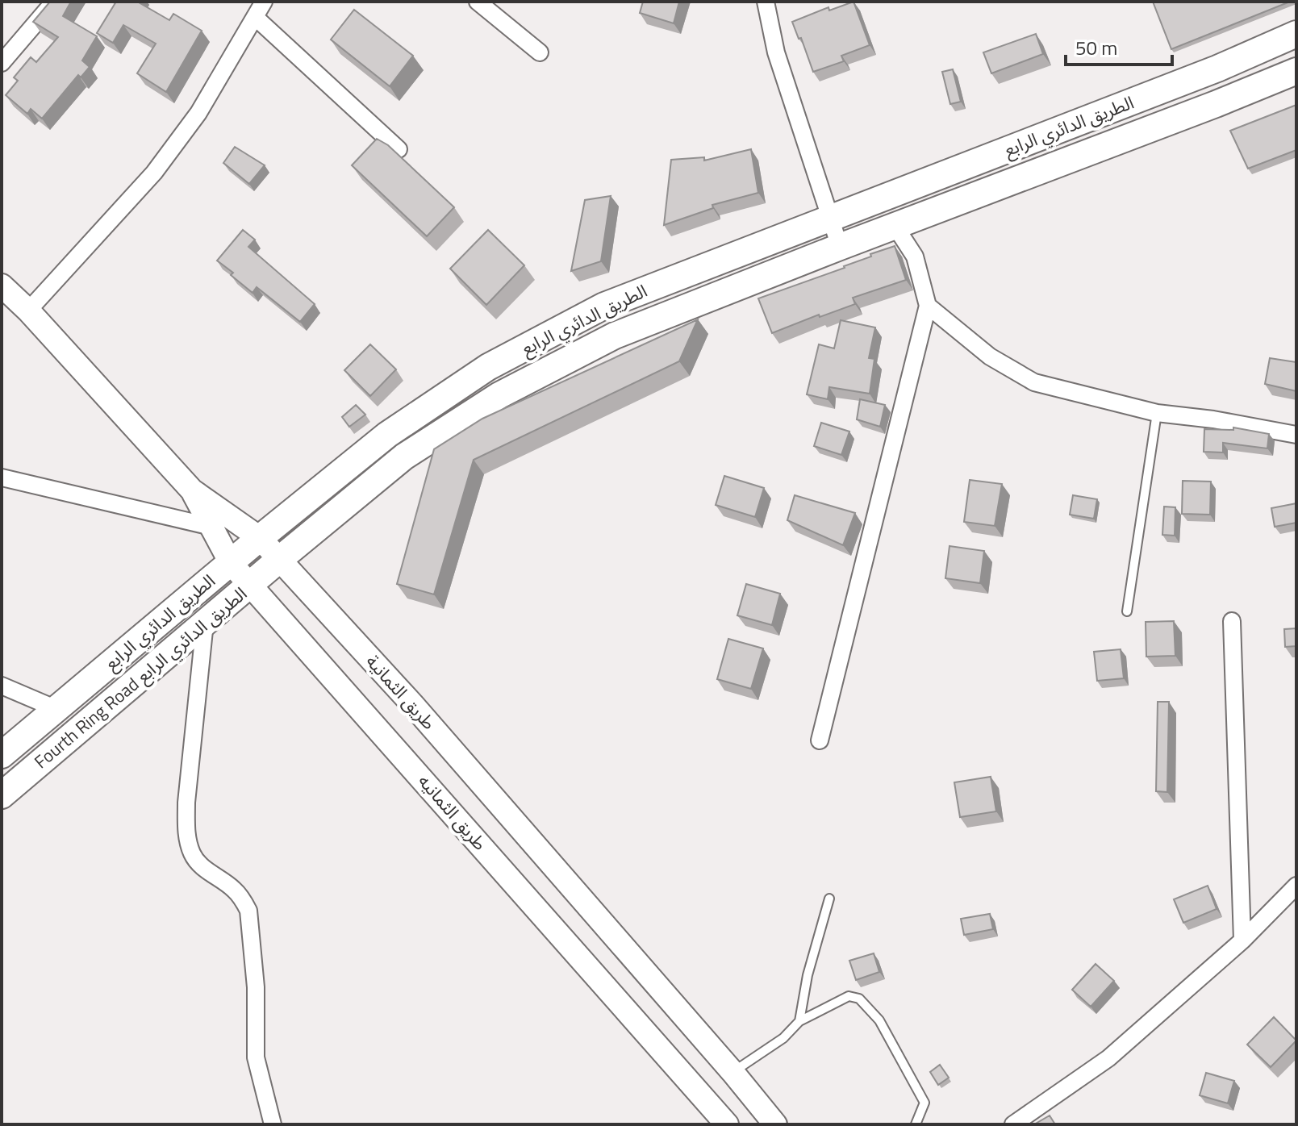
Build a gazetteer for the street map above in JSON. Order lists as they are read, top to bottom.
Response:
{
  "streets": {
    "main road": ["الطريق الدائري الرابع", "Fourth Ring Road الطريق الدائري الرابع"],
    "street": ["طريق الثمانية", "طريق الثمانيه"]
  },
  "crossings": [
    ["الطريق الدائري الرابع", "Fourth Ring Road الطريق الدائري الرابع"],
    ["الطريق الدائري الرابع", "طريق الثمانية"],
    ["الطريق الدائري الرابع", "طريق الثمانيه"],
    ["Fourth Ring Road الطريق الدائري الرابع", "طريق الثمانية"],
    ["Fourth Ring Road الطريق الدائري الرابع", "طريق الثمانيه"],
    ["طريق الثمانية", "طريق الثمانيه"]
  ],
  "scale_bar": "50 m"
}
